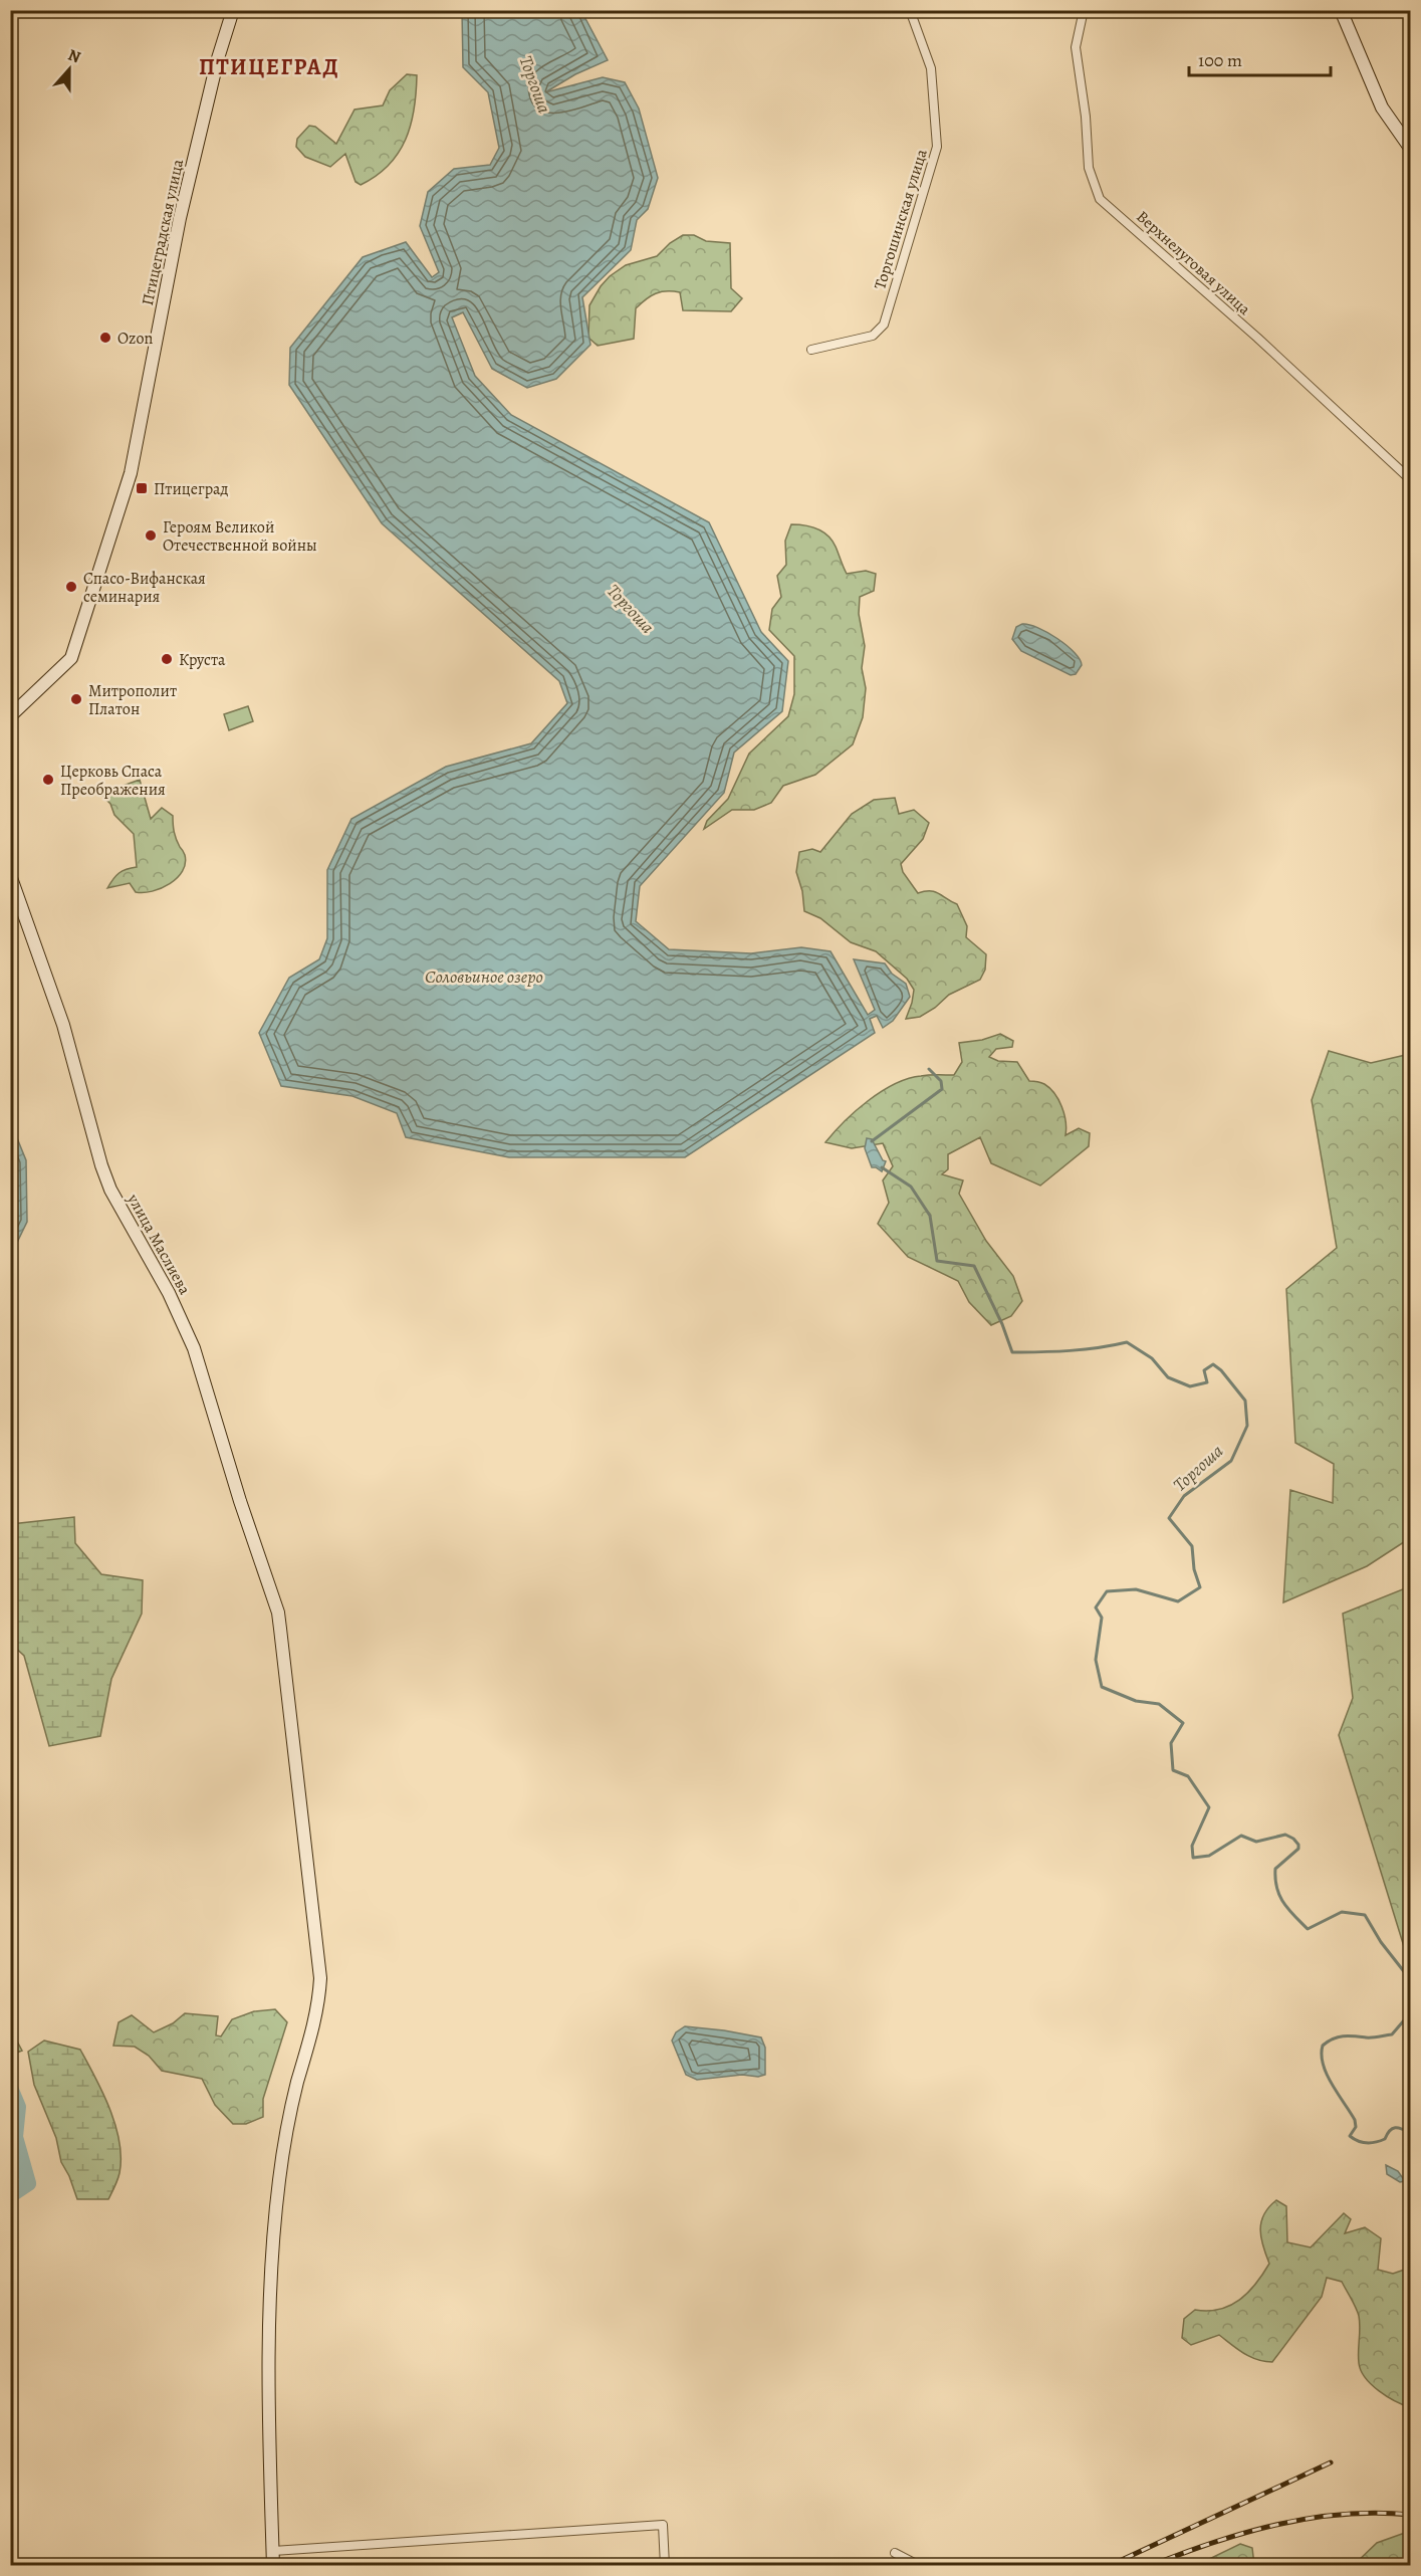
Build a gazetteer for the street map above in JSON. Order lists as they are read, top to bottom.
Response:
{
  "streets": {
    "street": [
      "Торгошинская улица",
      "Птицеградская улица",
      "Верхнелуговая улица",
      "улица Маслиева"
    ]
  },
  "districts": ["ПТИЦЕГРАД"],
  "water": ["Торгоша", "Соловьиное озеро"],
  "places": {
    "other": [
      "Ozon",
      "Героям Великой Отечественной войны",
      "Спасо-Вифанская семинария",
      "Круста",
      "Митрополит Платон",
      "Церковь Спаса Преображения"
    ],
    "transit": ["Птицеград"]
  },
  "scale_bar": "100 m",
  "north": "top"
}
